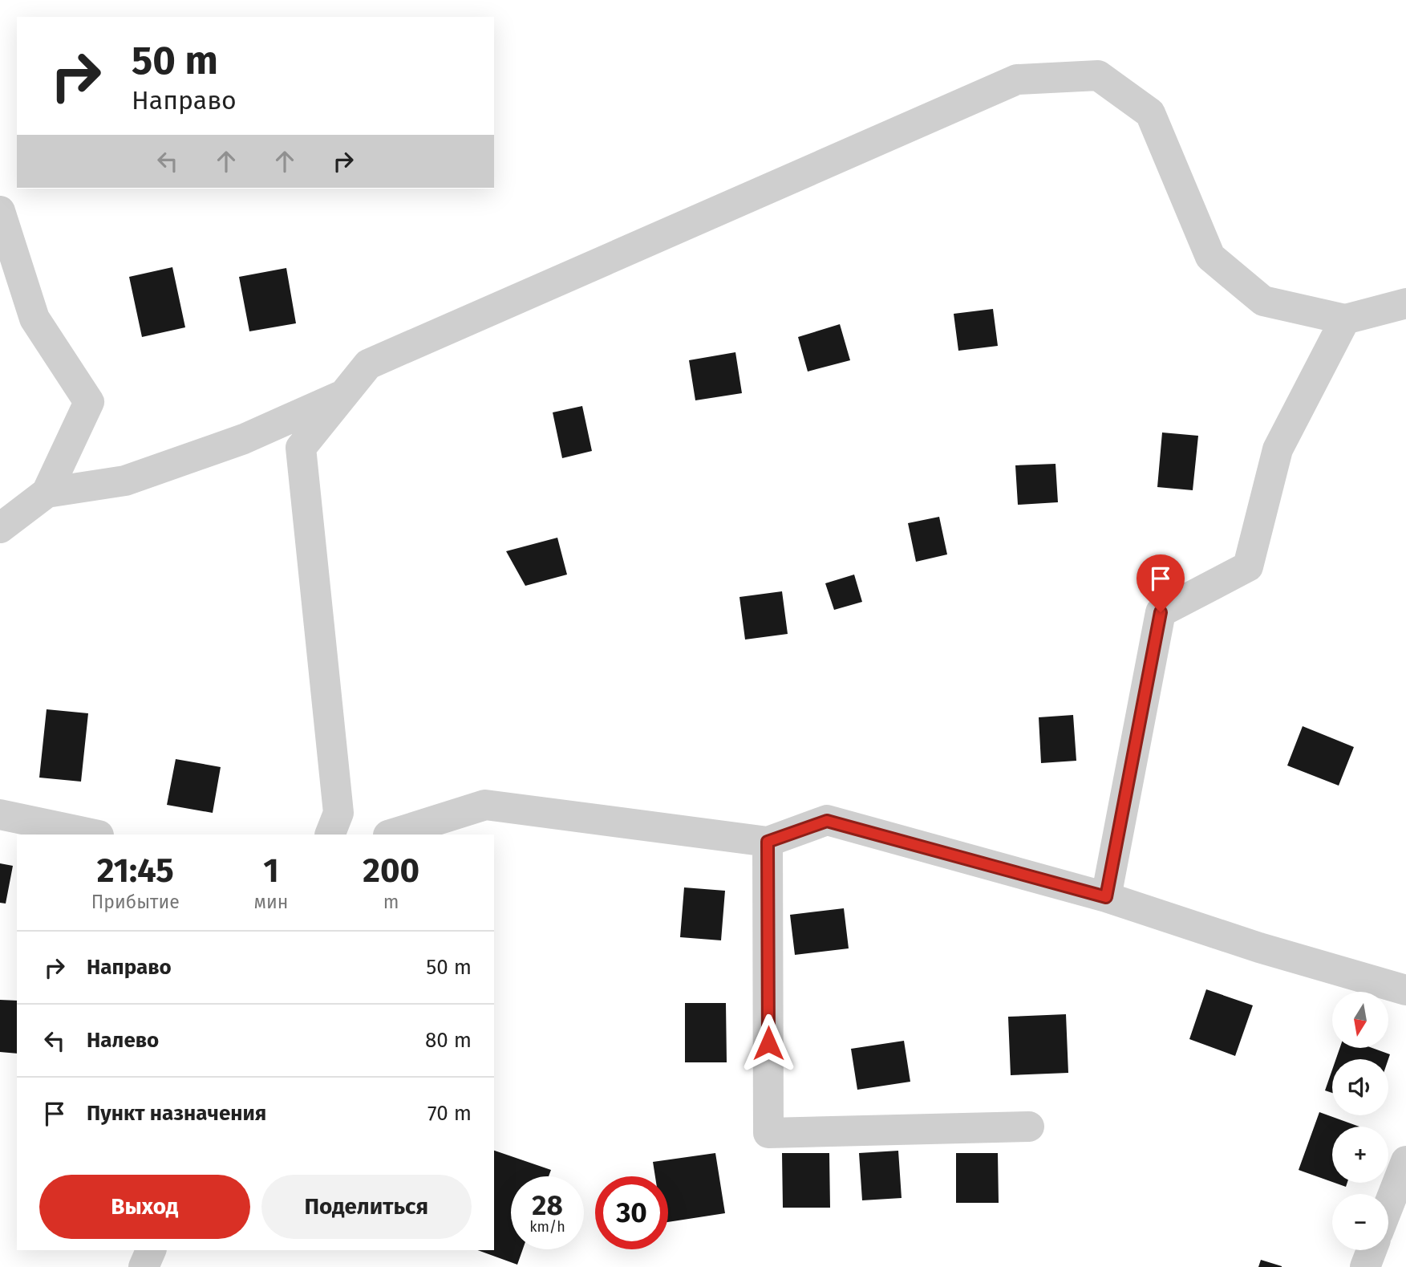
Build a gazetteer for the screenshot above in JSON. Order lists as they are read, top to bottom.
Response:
{
  "north": "bottom",
  "page": {
    "turn": ["50 m", "Направо"],
    "eta": [
      "21:45",
      "Прибытие",
      "1",
      "мин",
      "200",
      "m"
    ],
    "list": [
      {
        "name": "Направо",
        "value": "50 m"
      },
      {
        "name": "Налево",
        "value": "80 m"
      },
      {
        "name": "Пункт назначения",
        "value": "70 m"
      }
    ],
    "map_buttons": ["+", "−"],
    "buttons": ["Выход", "Поделиться"],
    "speed": "28 km/h",
    "limit": "30"
  }
}
